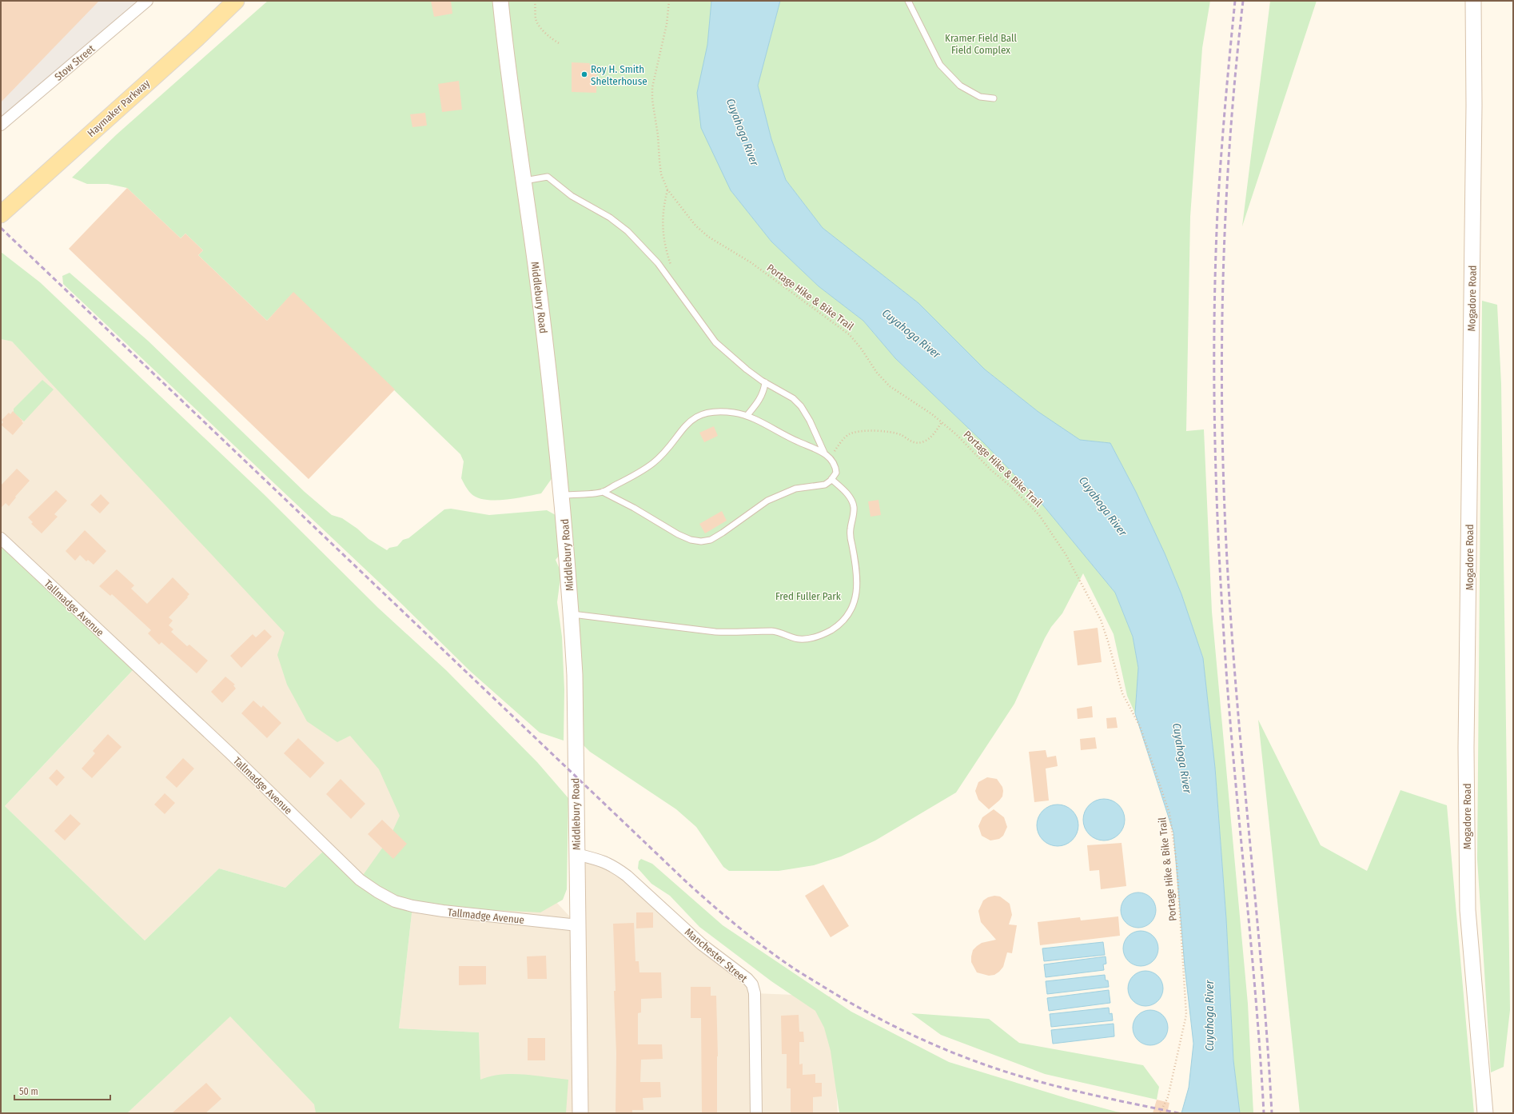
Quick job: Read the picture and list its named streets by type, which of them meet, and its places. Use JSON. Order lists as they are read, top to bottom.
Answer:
{
  "streets": {
    "main road": ["Haymaker Parkway"],
    "street": [
      "Stow Street",
      "Middlebury Road",
      "Mogadore Road",
      "Tallmadge Avenue",
      "Manchester Street"
    ],
    "path": ["Portage Hike & Bike Trail"]
  },
  "crossings": [
    ["Middlebury Road", "Tallmadge Avenue"],
    ["Middlebury Road", "Manchester Street"]
  ],
  "water": ["Cuyahoga River"],
  "parks": ["Kramer Field Ball Field Complex", "Fred Fuller Park"],
  "places": ["Roy H. Smith Shelterhouse"],
  "scale_bar": "50 m"
}
